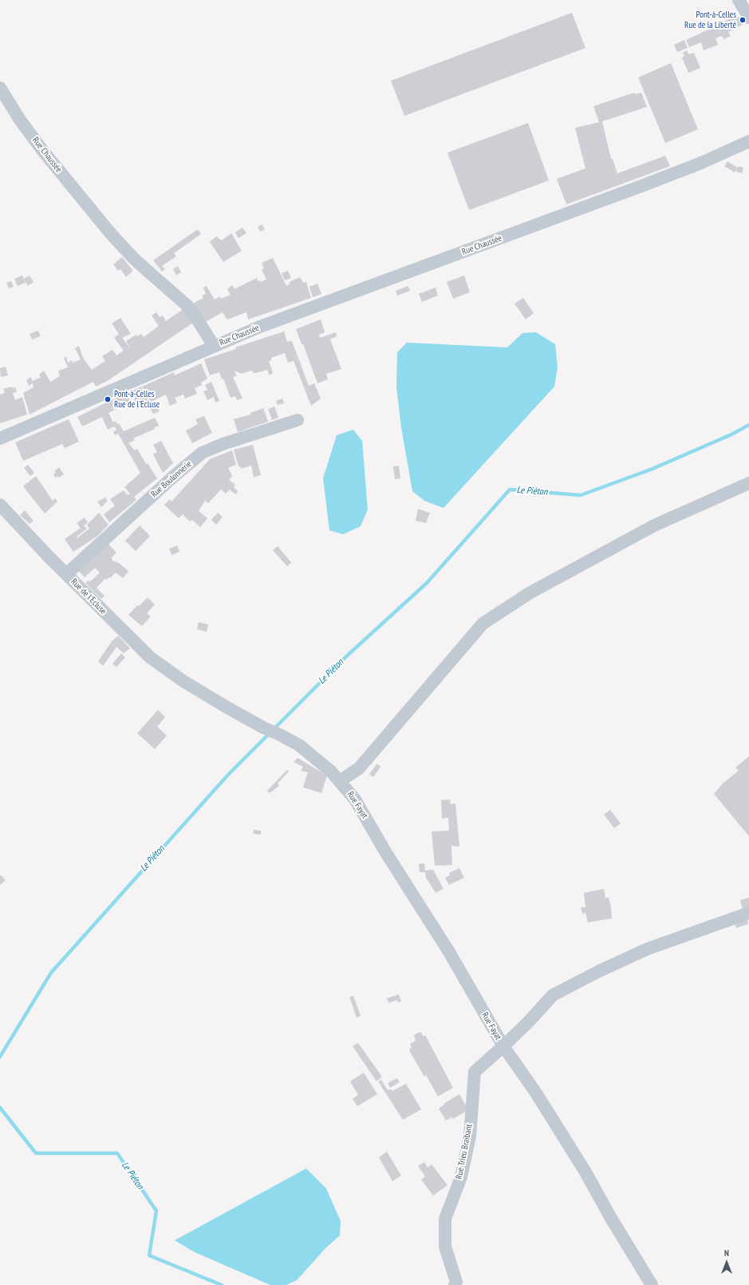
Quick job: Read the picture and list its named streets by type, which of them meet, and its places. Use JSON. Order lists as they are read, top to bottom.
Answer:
{
  "streets": {
    "street": [
      "Rue Chaussée",
      "Rue Boulonnerie",
      "Rue de l'Ecluse",
      "Rue Fayat",
      "Rue Trieu Braibant"
    ]
  },
  "crossings": [
    ["Rue Boulonnerie", "Rue de l'Ecluse"],
    ["Rue de l'Ecluse", "Rue Fayat"],
    ["Rue Fayat", "Rue Trieu Braibant"]
  ],
  "water": ["Le Piéton"],
  "places": ["Pont-à-Celles Rue de la Liberté", "Pont-à-Celles Rue de l'Ecluse"],
  "north": "top"
}
